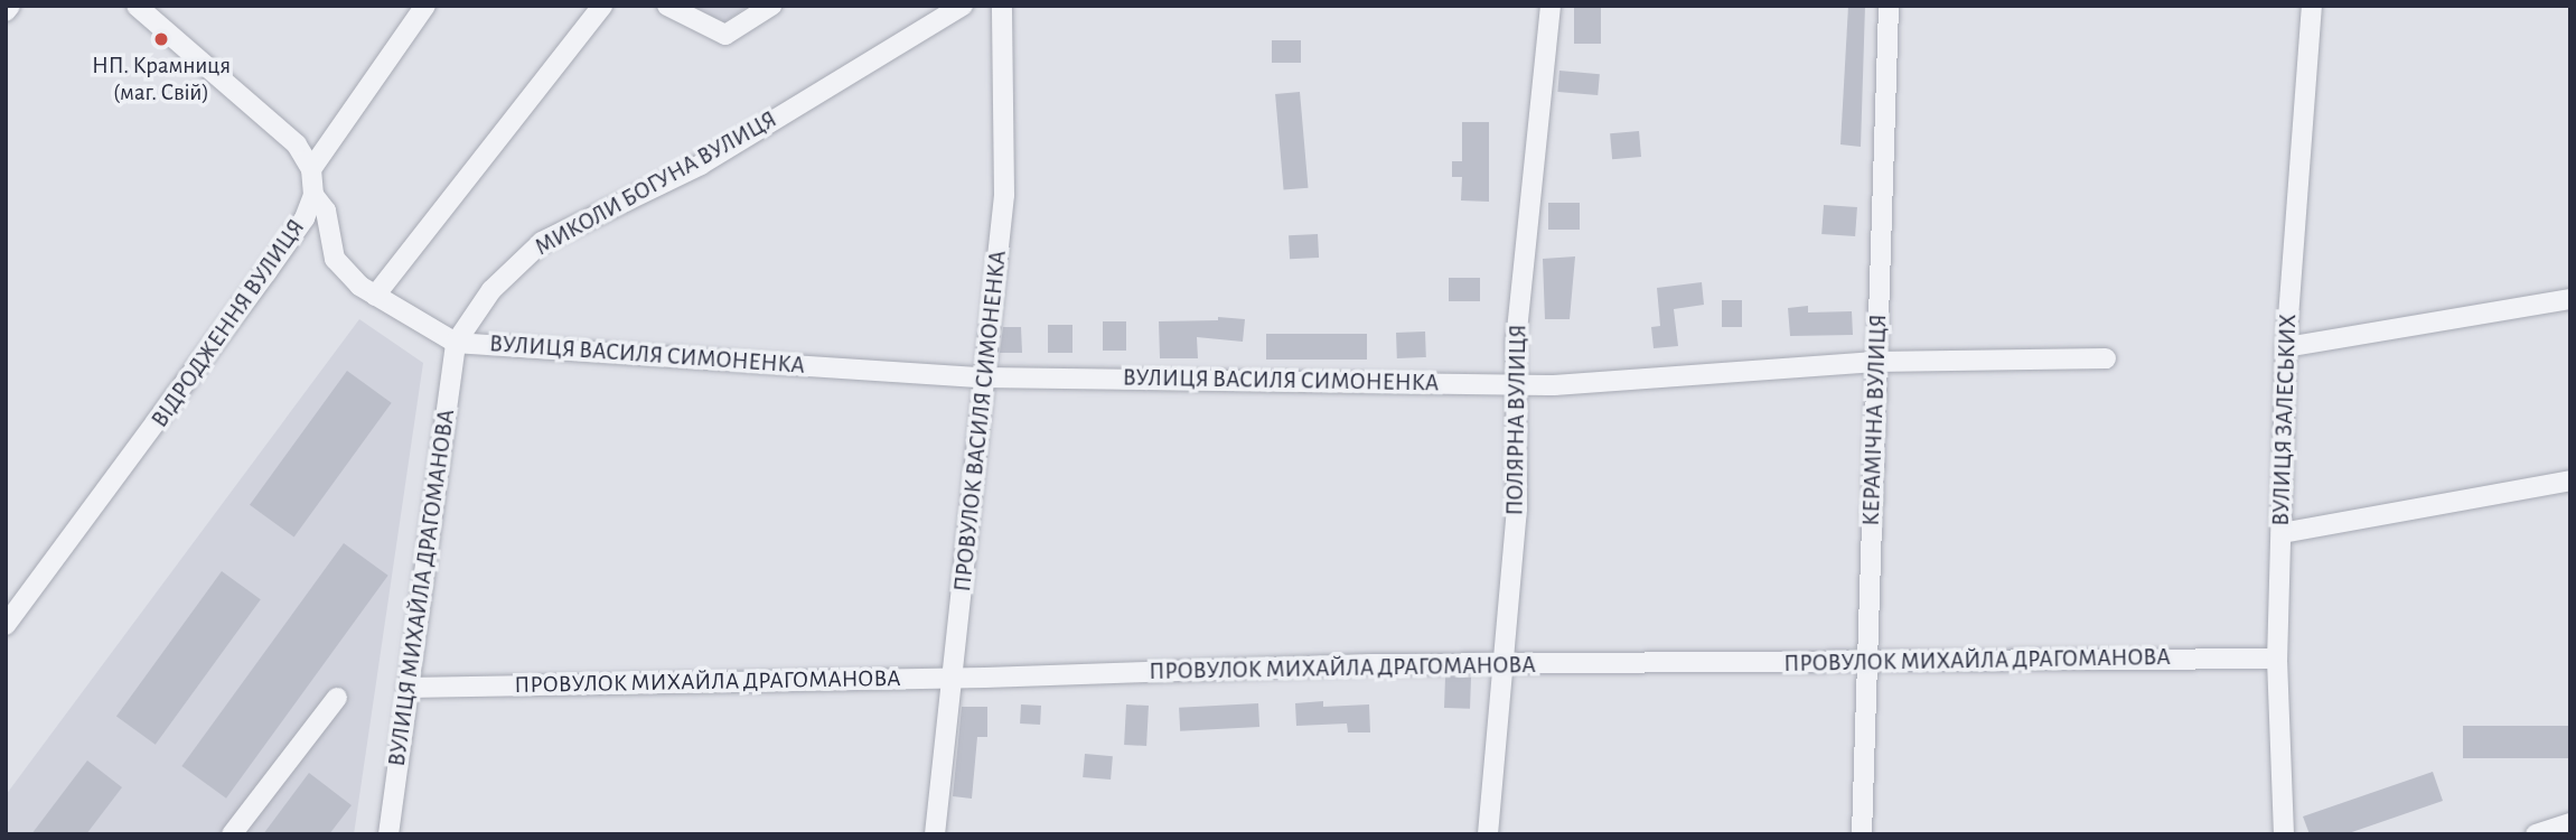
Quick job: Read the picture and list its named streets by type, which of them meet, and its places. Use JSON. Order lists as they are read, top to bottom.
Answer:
{
  "streets": {
    "street": [
      "МИКОЛИ БОГУНА ВУЛИЦЯ",
      "ВІДРОДЖЕННЯ ВУЛИЦЯ",
      "ВУЛИЦЯ ВАСИЛЯ СИМОНЕНКА",
      "ПОЛЯРНА ВУЛИЦЯ",
      "КЕРАМІЧНА ВУЛИЦЯ",
      "ВУЛИЦЯ ЗАЛЕСЬКИХ",
      "ПРОВУЛОК ВАСИЛЯ СИМОНЕНКА",
      "ВУЛИЦЯ МИХАЙЛА ДРАГОМАНОВА",
      "ПРОВУЛОК МИХАЙЛА ДРАГОМАНОВА"
    ]
  },
  "crossings": [
    ["МИКОЛИ БОГУНА ВУЛИЦЯ", "ВУЛИЦЯ ВАСИЛЯ СИМОНЕНКА"],
    ["МИКОЛИ БОГУНА ВУЛИЦЯ", "ВУЛИЦЯ МИХАЙЛА ДРАГОМАНОВА"],
    ["ВУЛИЦЯ ВАСИЛЯ СИМОНЕНКА", "ПОЛЯРНА ВУЛИЦЯ"],
    ["ВУЛИЦЯ ВАСИЛЯ СИМОНЕНКА", "КЕРАМІЧНА ВУЛИЦЯ"],
    ["ВУЛИЦЯ ВАСИЛЯ СИМОНЕНКА", "ПРОВУЛОК ВАСИЛЯ СИМОНЕНКА"],
    ["ВУЛИЦЯ ВАСИЛЯ СИМОНЕНКА", "ВУЛИЦЯ МИХАЙЛА ДРАГОМАНОВА"],
    ["ПОЛЯРНА ВУЛИЦЯ", "ПРОВУЛОК МИХАЙЛА ДРАГОМАНОВА"],
    ["КЕРАМІЧНА ВУЛИЦЯ", "ПРОВУЛОК МИХАЙЛА ДРАГОМАНОВА"],
    ["ВУЛИЦЯ ЗАЛЕСЬКИХ", "ПРОВУЛОК МИХАЙЛА ДРАГОМАНОВА"],
    ["ПРОВУЛОК ВАСИЛЯ СИМОНЕНКА", "ПРОВУЛОК МИХАЙЛА ДРАГОМАНОВА"],
    ["ВУЛИЦЯ МИХАЙЛА ДРАГОМАНОВА", "ПРОВУЛОК МИХАЙЛА ДРАГОМАНОВА"]
  ],
  "places": ["НП. Крамниця (маг. Свій)"]
}
